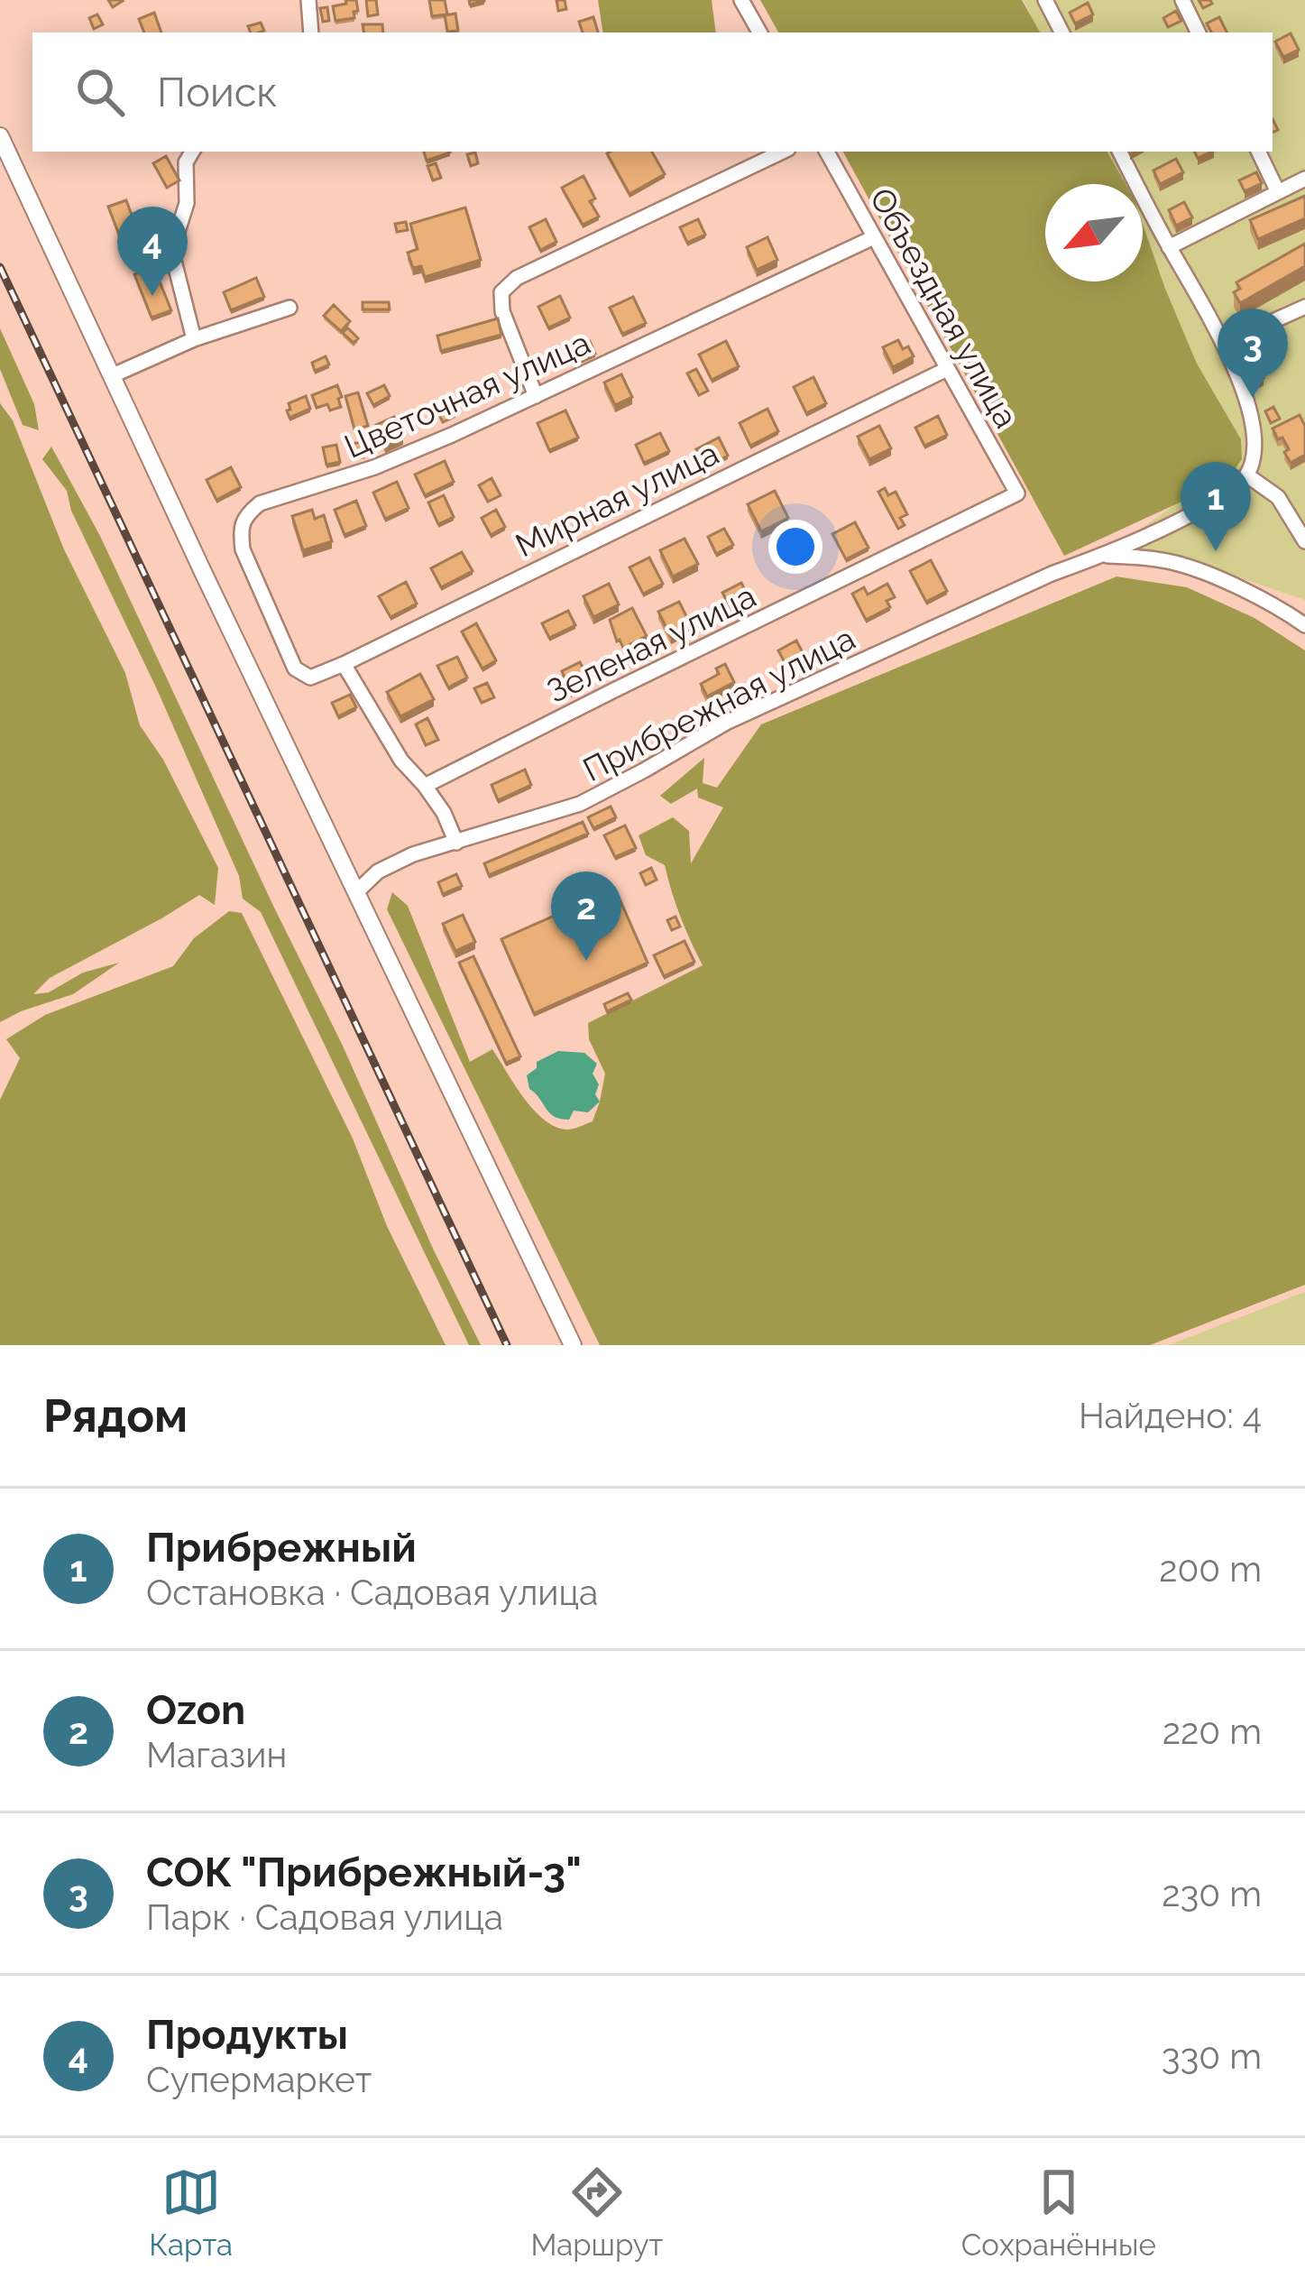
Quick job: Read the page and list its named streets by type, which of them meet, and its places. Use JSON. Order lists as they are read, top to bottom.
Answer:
{
  "streets": {
    "street": [
      "Объездная улица",
      "Цветочная улица",
      "Мирная улица",
      "Зеленая улица",
      "Прибрежная улица"
    ]
  },
  "crossings": [
    ["Объездная улица", "Цветочная улица"],
    ["Объездная улица", "Мирная улица"],
    ["Объездная улица", "Зеленая улица"],
    ["Цветочная улица", "Мирная улица"]
  ],
  "north": "bottom left",
  "page": {
    "search": "Поиск",
    "pins": [
      "4",
      "3",
      "1",
      "2"
    ],
    "heading": ["Рядом", "Найдено: 4"],
    "list": [
      {
        "mark": "1",
        "name": "Прибрежный",
        "note": "Остановка · Садовая улица",
        "value": "200 m"
      },
      {
        "mark": "2",
        "name": "Ozon",
        "note": "Магазин",
        "value": "220 m"
      },
      {
        "mark": "3",
        "name": "СОК \"Прибрежный-3\"",
        "note": "Парк · Садовая улица",
        "value": "230 m"
      },
      {
        "mark": "4",
        "name": "Продукты",
        "note": "Супермаркет",
        "value": "330 m"
      }
    ],
    "nav": ["Карта", "Маршрут", "Сохранённые"]
  }
}
